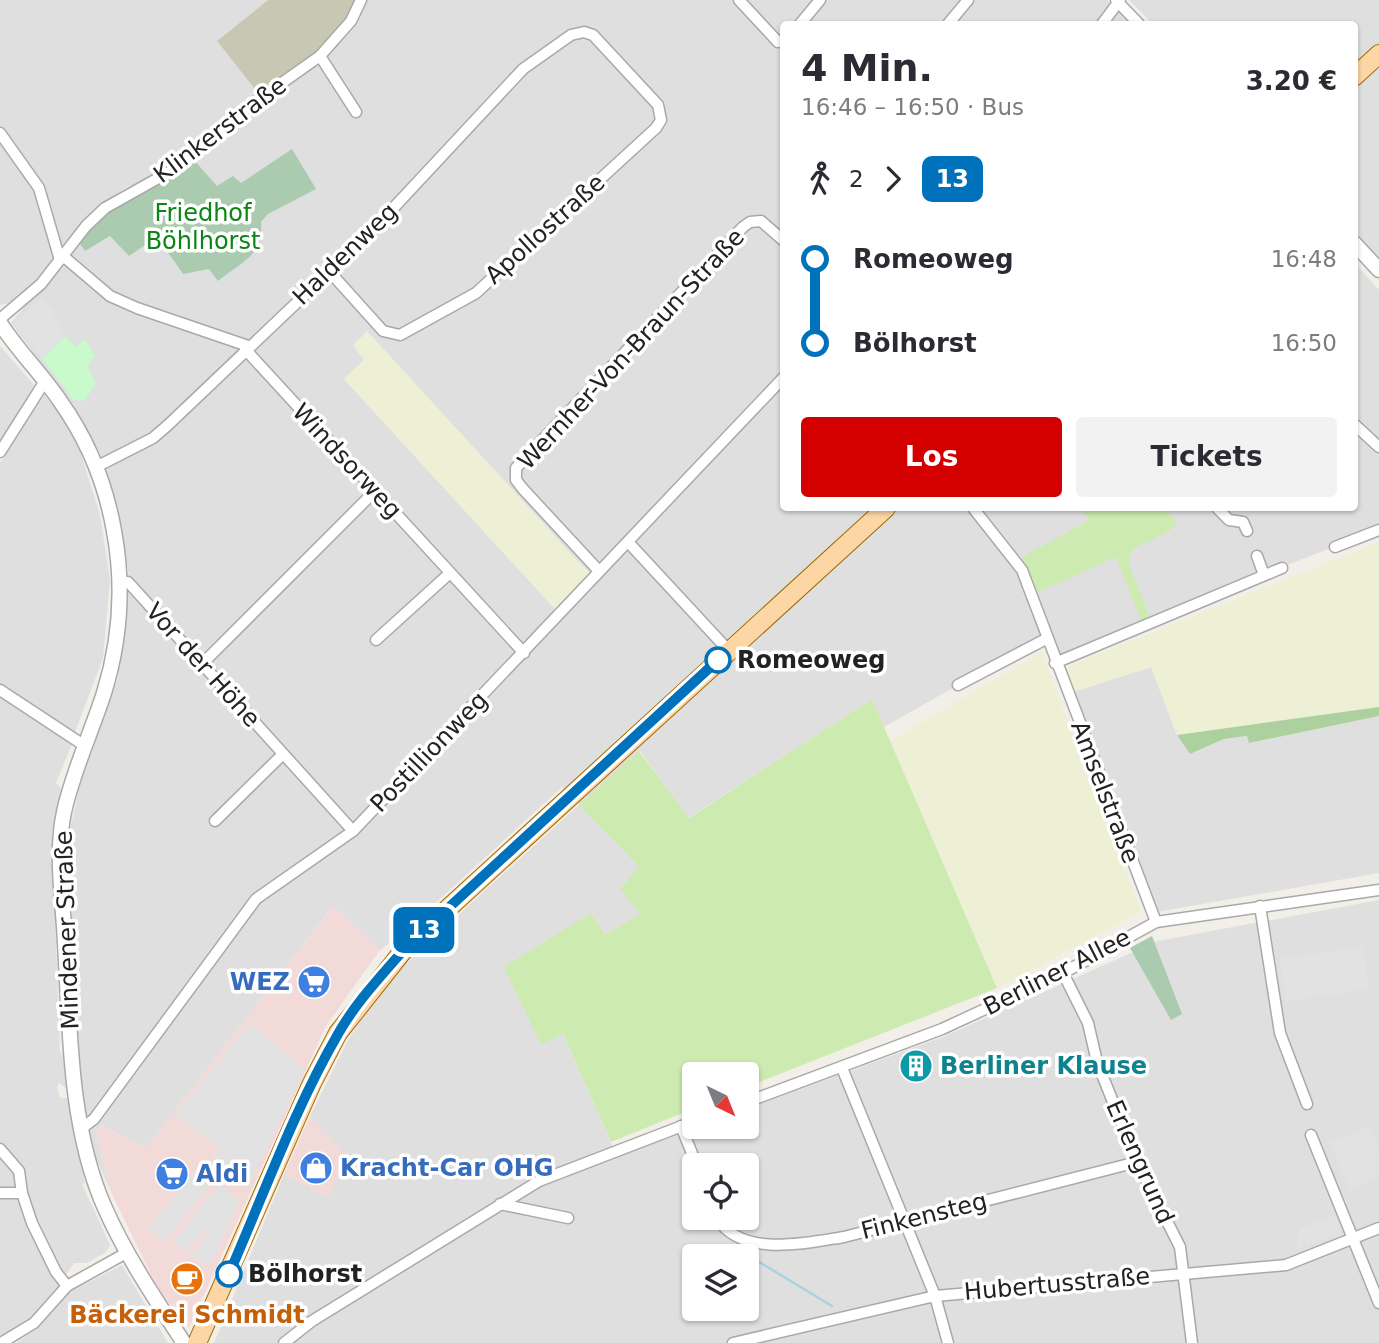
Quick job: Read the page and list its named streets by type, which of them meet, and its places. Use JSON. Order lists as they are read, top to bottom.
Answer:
{
  "streets": {
    "street": [
      "Klinkerstraße",
      "Apollostraße",
      "Haldenweg",
      "Wernher-Von-Braun-Straße",
      "Windsorweg",
      "Vor der Höhe",
      "Postillionweg",
      "Amselstraße",
      "Mindener Straße",
      "Berliner Allee",
      "Erlengrund",
      "Finkensteg",
      "Hubertusstraße"
    ]
  },
  "crossings": [
    ["Klinkerstraße", "Windsorweg"],
    ["Klinkerstraße", "Mindener Straße"],
    ["Apollostraße", "Haldenweg"],
    ["Haldenweg", "Windsorweg"],
    ["Haldenweg", "Mindener Straße"],
    ["Wernher-Von-Braun-Straße", "Postillionweg"],
    ["Windsorweg", "Postillionweg"],
    ["Vor der Höhe", "Postillionweg"],
    ["Vor der Höhe", "Mindener Straße"],
    ["Postillionweg", "Mindener Straße"],
    ["Amselstraße", "Berliner Allee"],
    ["Berliner Allee", "Erlengrund"],
    ["Erlengrund", "Finkensteg"],
    ["Erlengrund", "Hubertusstraße"]
  ],
  "parks": ["Friedhof Böhlhorst"],
  "places": {
    "other": ["Romeoweg", "Bölhorst"],
    "supermarket": ["WEZ", "Aldi"],
    "building": ["Berliner Klause"],
    "shop": ["Kracht-Car OHG"],
    "cafe": ["Bäckerei Schmidt"]
  },
  "lines": ["bus line 13"],
  "north": "bottom right",
  "page": {
    "on_map": "13",
    "heading": ["4 Min.", "16:46 – 16:50 · Bus", "3.20 €"],
    "legs": ["2", "13"],
    "list": [
      {
        "name": "Romeoweg",
        "value": "16:48"
      },
      {
        "name": "Bölhorst",
        "value": "16:50"
      }
    ],
    "buttons": ["Los", "Tickets"]
  }
}
